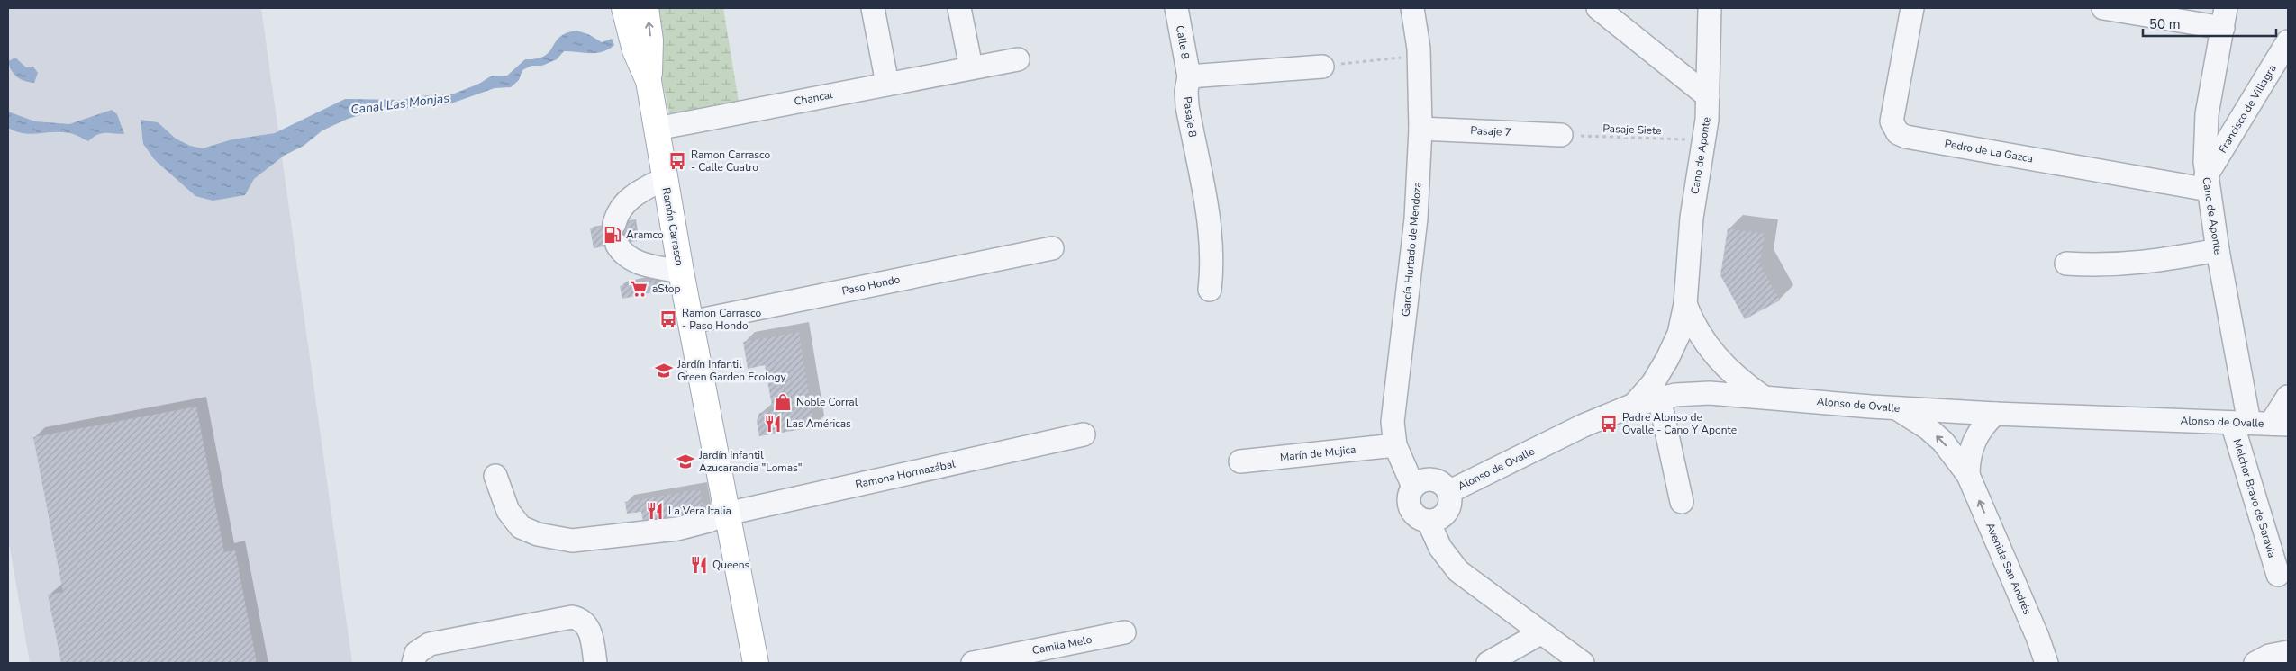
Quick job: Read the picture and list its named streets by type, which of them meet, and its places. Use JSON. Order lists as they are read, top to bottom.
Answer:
{
  "streets": {
    "main road": ["Ramón Carrasco"],
    "street": [
      "Calle 8",
      "Chancal",
      "Francisco de Villagra",
      "Pasaje 8",
      "Pasaje 7",
      "Pedro de La Gazca",
      "Cano de Aponte",
      "García Hurtado de Mendoza",
      "Paso Hondo",
      "Alonso de Ovalle",
      "Marín de Mujica",
      "Ramona Hormazábal",
      "Melchor Bravo de Saravia",
      "Avenida San Andrés",
      "Camila Melo"
    ],
    "path": ["Pasaje Siete"]
  },
  "crossings": [
    ["Calle 8", "Pasaje 8"],
    ["Chancal", "Ramón Carrasco"],
    ["Francisco de Villagra", "Pedro de La Gazca"],
    ["Francisco de Villagra", "Cano de Aponte"],
    ["Pasaje Siete", "Pasaje 7"],
    ["Pasaje Siete", "Cano de Aponte"],
    ["Pasaje 7", "García Hurtado de Mendoza"],
    ["Pedro de La Gazca", "Cano de Aponte"],
    ["Cano de Aponte", "Alonso de Ovalle"],
    ["Cano de Aponte", "Melchor Bravo de Saravia"],
    ["Ramón Carrasco", "Paso Hondo"],
    ["Ramón Carrasco", "Ramona Hormazábal"],
    ["García Hurtado de Mendoza", "Alonso de Ovalle"],
    ["García Hurtado de Mendoza", "Marín de Mujica"],
    ["Alonso de Ovalle", "Melchor Bravo de Saravia"],
    ["Alonso de Ovalle", "Avenida San Andrés"]
  ],
  "one_way": ["Avenida San Andrés"],
  "water": ["Canal Las Monjas"],
  "places": {
    "bus stop": ["Ramon Carrasco - Calle Cuatro", "Ramon Carrasco - Paso Hondo", "Padre Alonso de Ovalle - Cano Y Aponte"],
    "fuel station": ["Aramco"],
    "supermarket": ["aStop"],
    "school or university": ["Jardín Infantil Green Garden Ecology", "Jardín Infantil Azucarandia \"Lomas\""],
    "shop": ["Noble Corral"],
    "restaurant": ["Las Américas", "La Vera Italia", "Queens"]
  },
  "scale_bar": "50 m"
}
